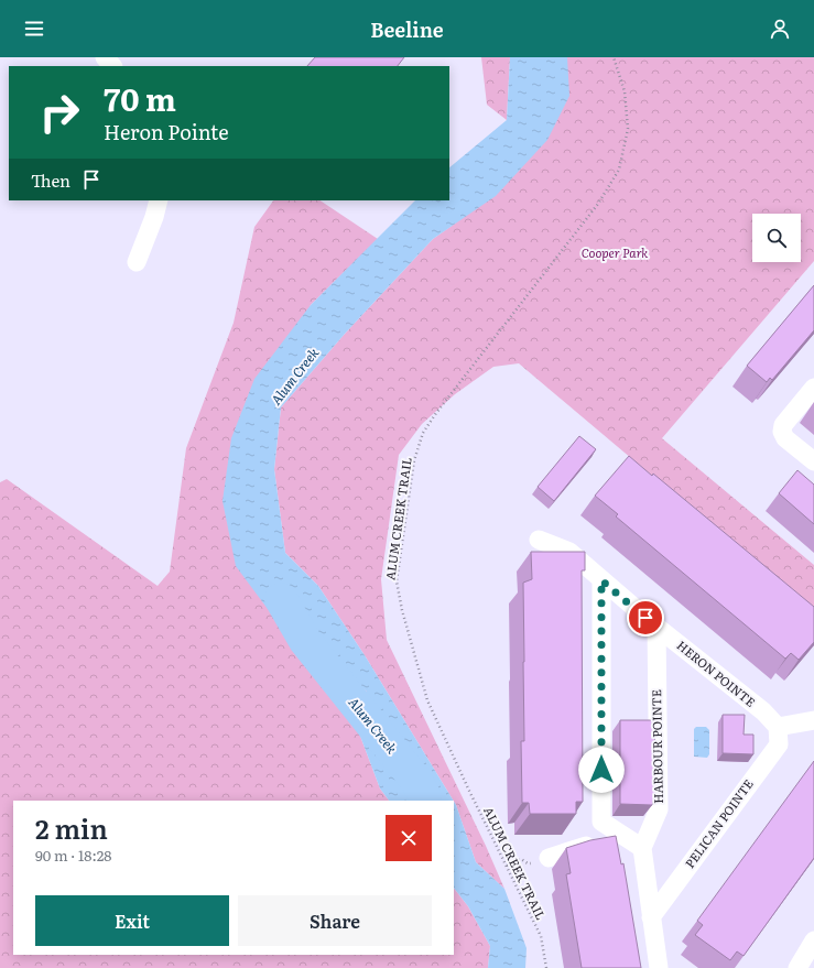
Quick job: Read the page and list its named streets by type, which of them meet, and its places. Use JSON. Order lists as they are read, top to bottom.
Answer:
{
  "streets": {
    "street": ["HERON POINTE", "HARBOUR POINTE", "PELICAN POINTE"],
    "path": ["ALUM CREEK TRAIL"]
  },
  "crossings": [
    ["HERON POINTE", "HARBOUR POINTE"],
    ["HERON POINTE", "PELICAN POINTE"]
  ],
  "water": ["Alum Creek"],
  "parks": ["Cooper Park"],
  "page": {
    "header": "Beeline",
    "turn": ["70 m", "Heron Pointe"],
    "then": "Then",
    "heading": ["2 min", "90 m · 18:28"],
    "buttons": ["Exit", "Share"]
  }
}
